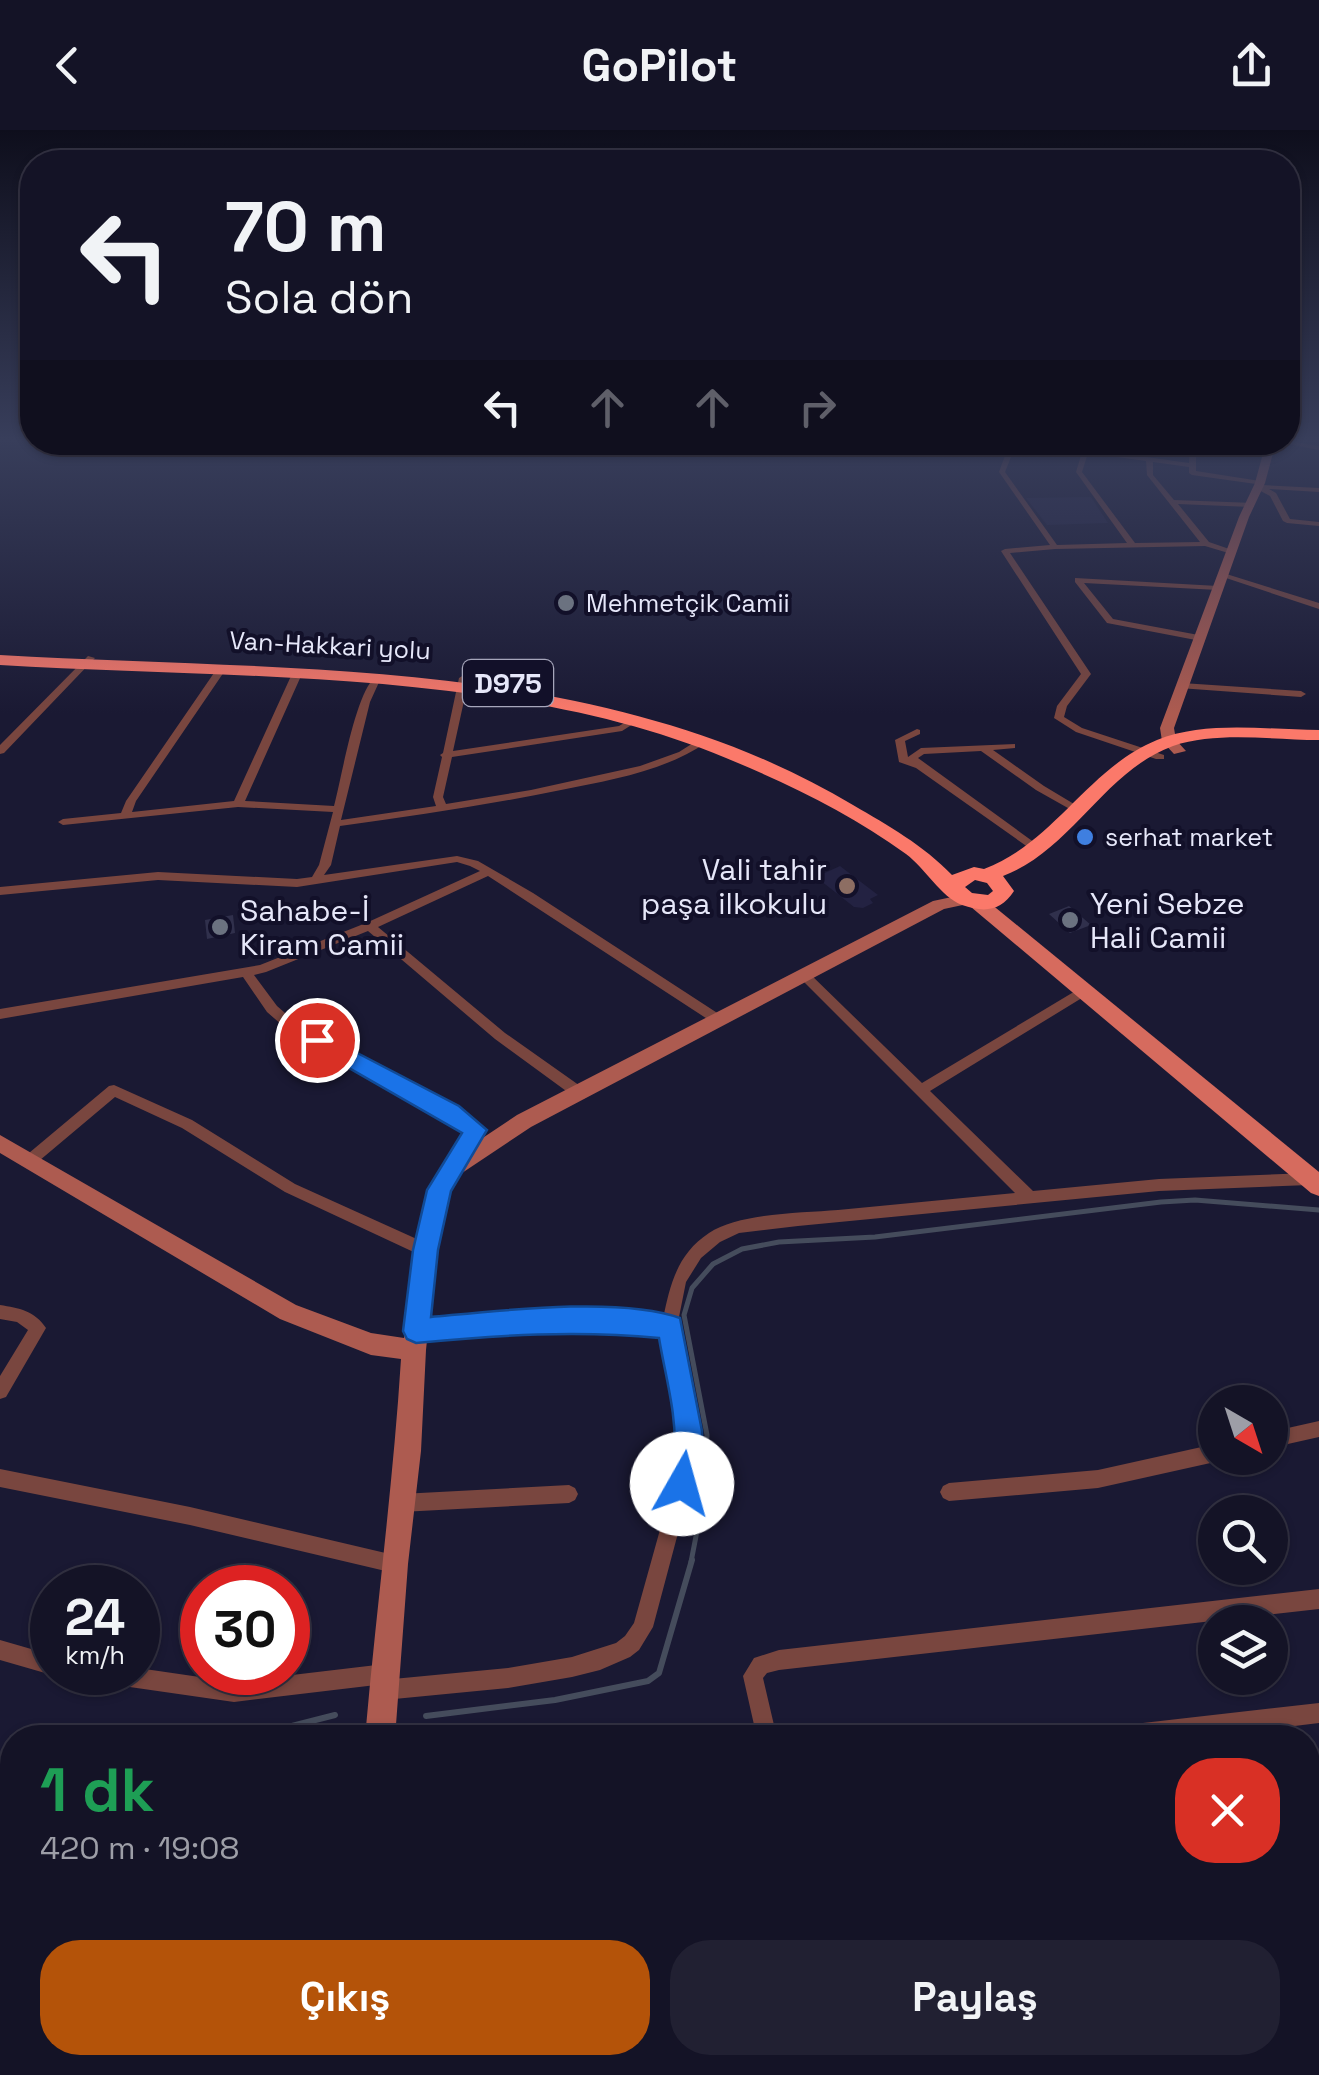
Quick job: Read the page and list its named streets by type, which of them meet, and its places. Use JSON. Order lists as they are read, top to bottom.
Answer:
{
  "streets": {
    "highway": ["Van-Hakkari yolu", "D975"]
  },
  "crossings": [
    ["Van-Hakkari yolu", "D975"]
  ],
  "places": [
    "Mehmetçik Camii",
    "serhat market",
    "Vali tahir paşa ilkokulu",
    "Yeni Sebze Hali Camii",
    "Sahabe-İ Kiram Camii"
  ],
  "north": "bottom right",
  "page": {
    "header": "GoPilot",
    "turn": ["70 m", "Sola dön"],
    "speed": "24 km/h",
    "limit": "30",
    "heading": ["1 dk", "420 m · 19:08"],
    "buttons": ["Çıkış", "Paylaş"]
  }
}
